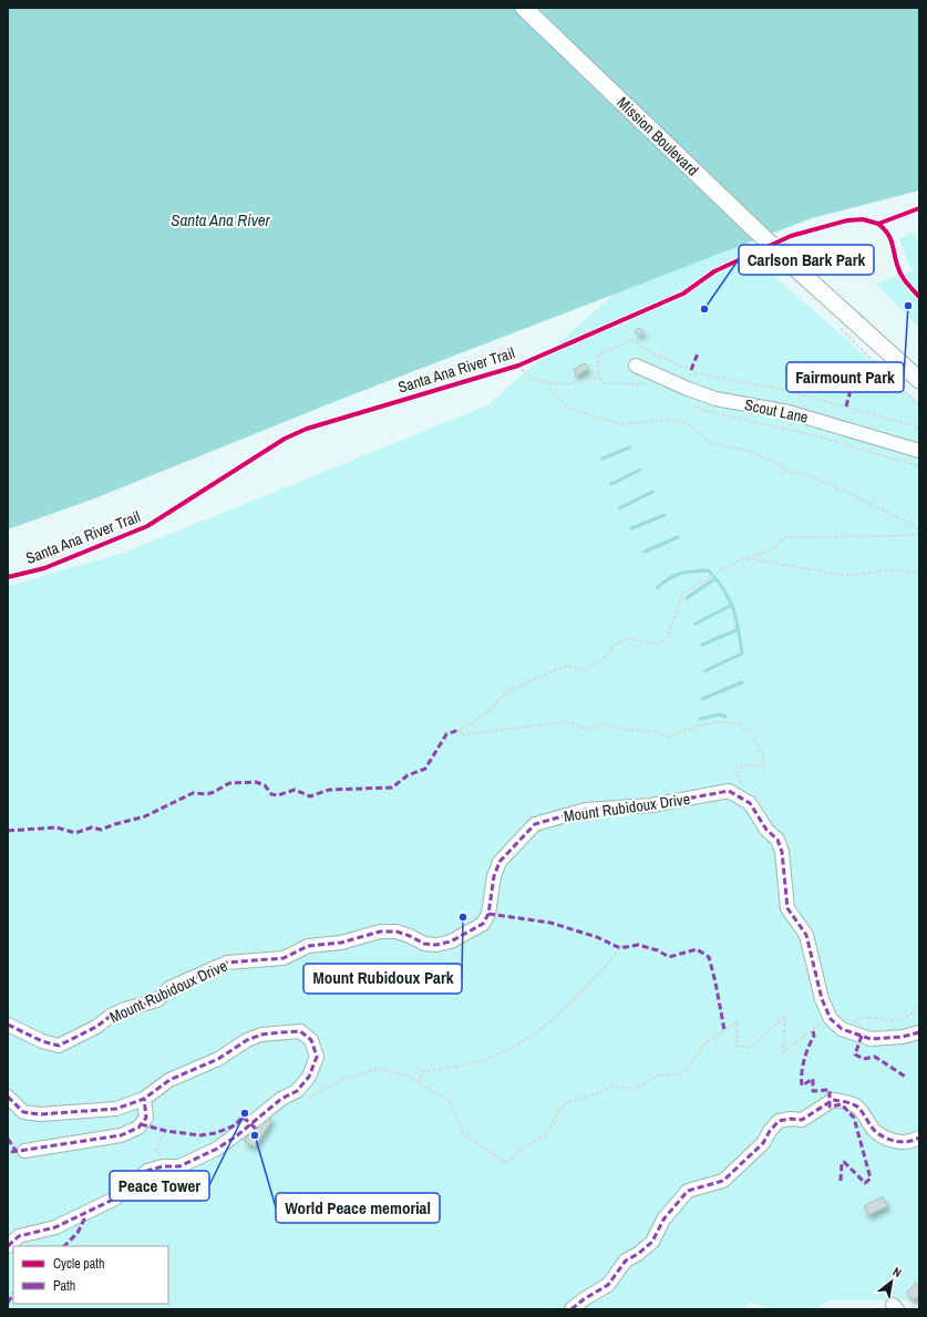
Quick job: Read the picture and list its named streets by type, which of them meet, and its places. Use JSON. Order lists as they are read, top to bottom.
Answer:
{
  "streets": {
    "main road": ["Mission Boulevard"],
    "street": ["Scout Lane", "Mount Rubidoux Drive"],
    "cycle path": ["Santa Ana River Trail"]
  },
  "water": ["Santa Ana River"],
  "places": [
    "Fairmount Park",
    "Carlson Bark Park",
    "Mount Rubidoux Park",
    "Peace Tower",
    "World Peace memorial"
  ],
  "legend": ["Cycle path", "Path"],
  "north": "top right"
}
